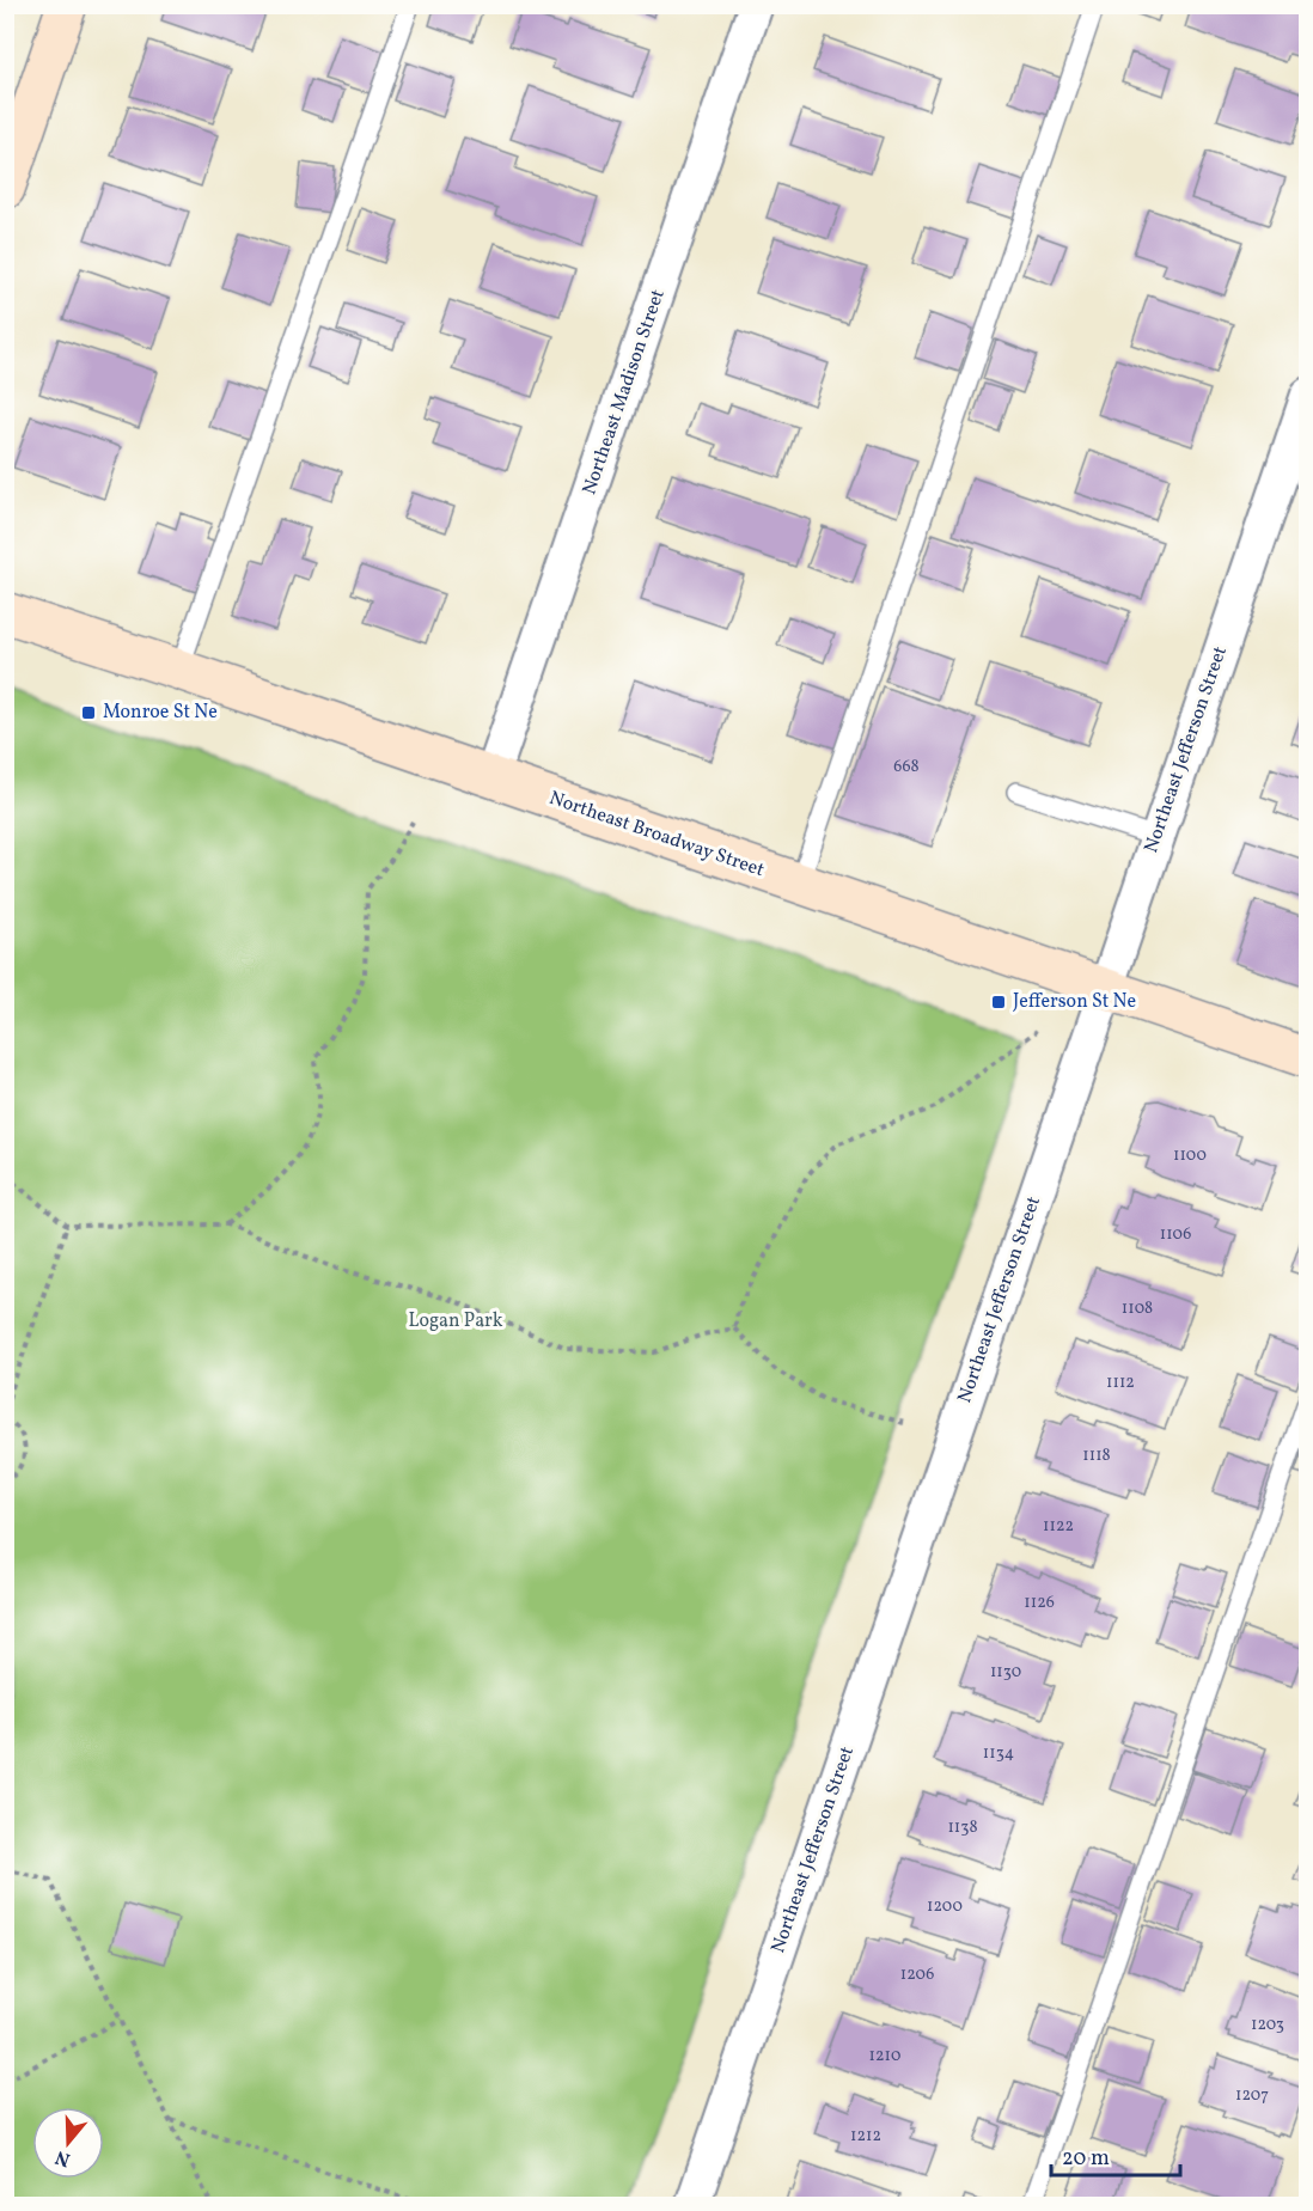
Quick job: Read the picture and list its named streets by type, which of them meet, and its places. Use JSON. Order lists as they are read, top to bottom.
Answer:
{
  "streets": {
    "main road": ["Northeast Broadway Street"],
    "street": ["Northeast Madison Street", "Northeast Jefferson Street"]
  },
  "crossings": [
    ["Northeast Madison Street", "Northeast Broadway Street"],
    ["Northeast Jefferson Street", "Northeast Broadway Street"]
  ],
  "parks": ["Logan Park"],
  "places": {
    "transit": ["Monroe St Ne", "Jefferson St Ne"]
  },
  "house_numbers": [
    "668",
    "1100",
    "1106",
    "1108",
    "1112",
    "1118",
    "1122",
    "1126",
    "1130",
    "1134",
    "1138",
    "1200",
    "1206",
    "1203",
    "1210",
    "1207",
    "1212"
  ],
  "scale_bar": "20 m",
  "north": "bottom"
}
